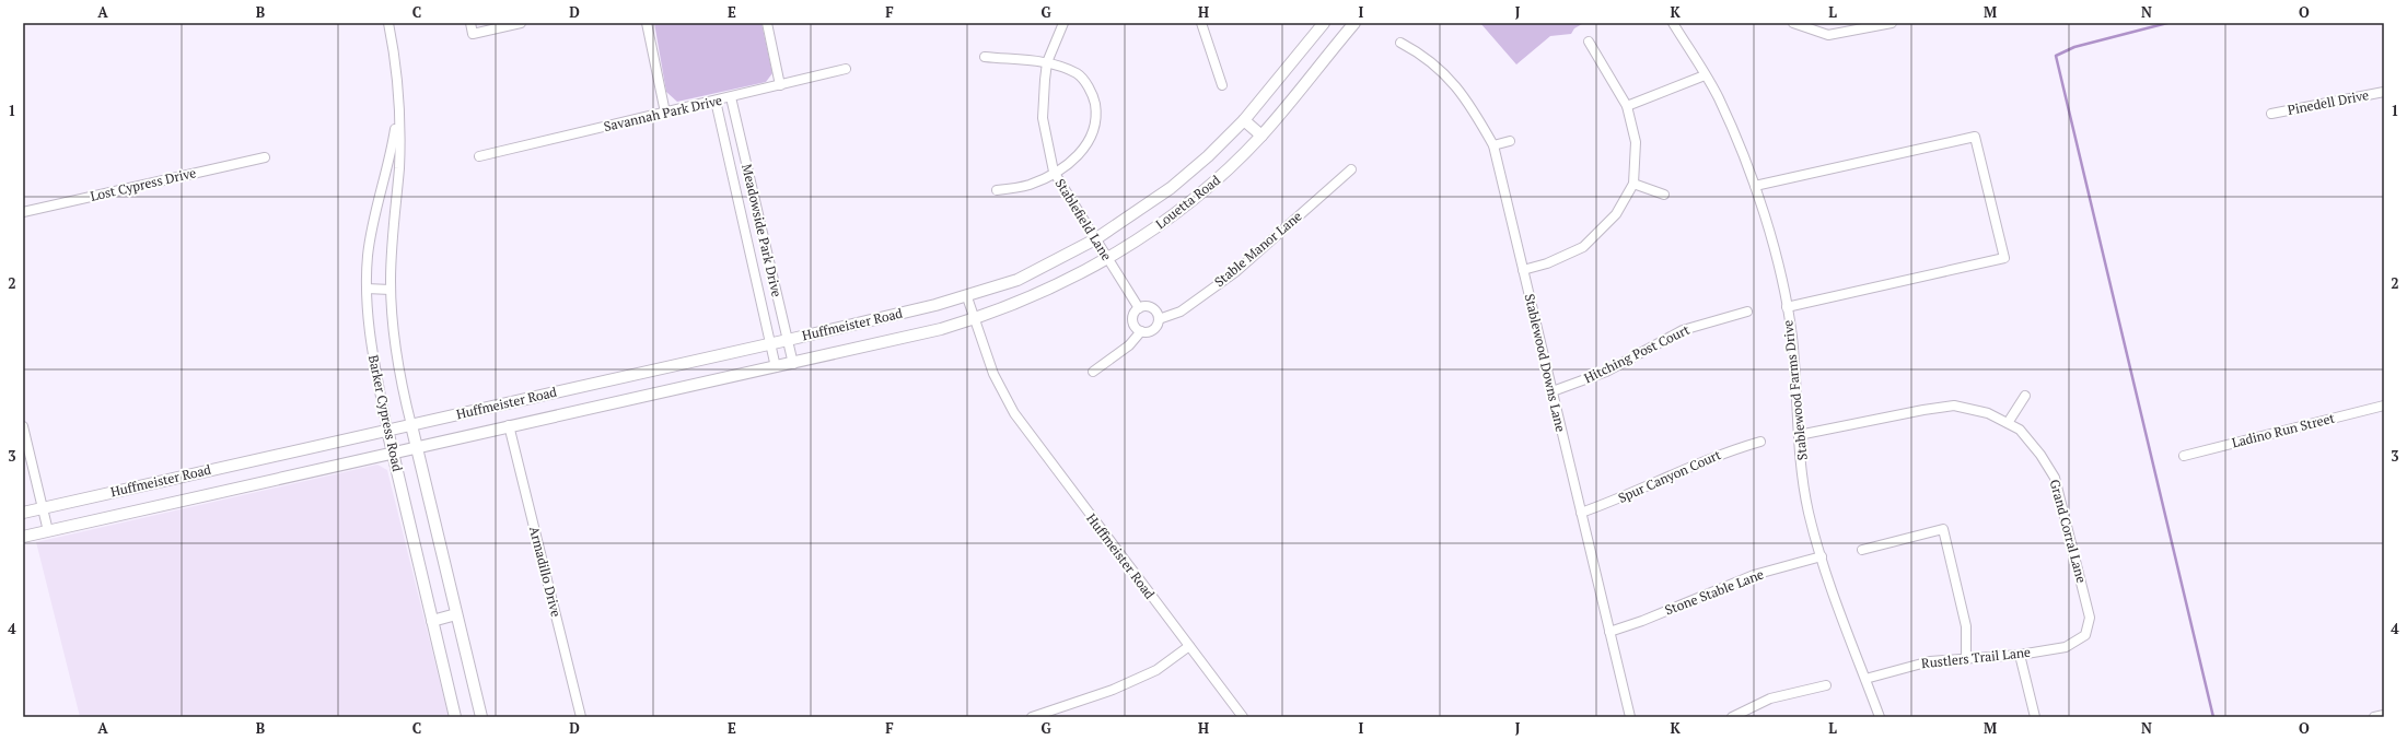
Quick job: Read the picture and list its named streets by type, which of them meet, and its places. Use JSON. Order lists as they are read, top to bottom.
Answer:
{
  "streets": {
    "main road": ["Louetta Road", "Huffmeister Road", "Barker Cypress Road"],
    "street": [
      "Pinedell Drive",
      "Savannah Park Drive",
      "Lost Cypress Drive",
      "Stablefield Lane",
      "Meadowside Park Drive",
      "Stable Manor Lane",
      "Hitching Post Court",
      "Stablewood Downs Lane",
      "Stablewood Farms Drive",
      "Ladino Run Street",
      "Spur Canyon Court",
      "Grand Corral Lane",
      "Armadillo Drive",
      "Stone Stable Lane",
      "Rustlers Trail Lane"
    ]
  },
  "crossings": [
    ["Savannah Park Drive", "Meadowside Park Drive"],
    ["Louetta Road", "Stablefield Lane"],
    ["Louetta Road", "Huffmeister Road"],
    ["Stablefield Lane", "Stable Manor Lane"],
    ["Meadowside Park Drive", "Huffmeister Road"],
    ["Huffmeister Road", "Barker Cypress Road"],
    ["Huffmeister Road", "Armadillo Drive"],
    ["Hitching Post Court", "Stablewood Downs Lane"],
    ["Stablewood Downs Lane", "Spur Canyon Court"],
    ["Stablewood Downs Lane", "Stone Stable Lane"],
    ["Stablewood Farms Drive", "Grand Corral Lane"],
    ["Stablewood Farms Drive", "Stone Stable Lane"],
    ["Stablewood Farms Drive", "Rustlers Trail Lane"],
    ["Grand Corral Lane", "Rustlers Trail Lane"]
  ],
  "grid": {
    "columns": [
      "A",
      "B",
      "C",
      "D",
      "E",
      "F",
      "G",
      "H",
      "I",
      "J",
      "K",
      "L",
      "M",
      "N",
      "O"
    ],
    "rows": [
      "1",
      "2",
      "3",
      "4"
    ]
  }
}
